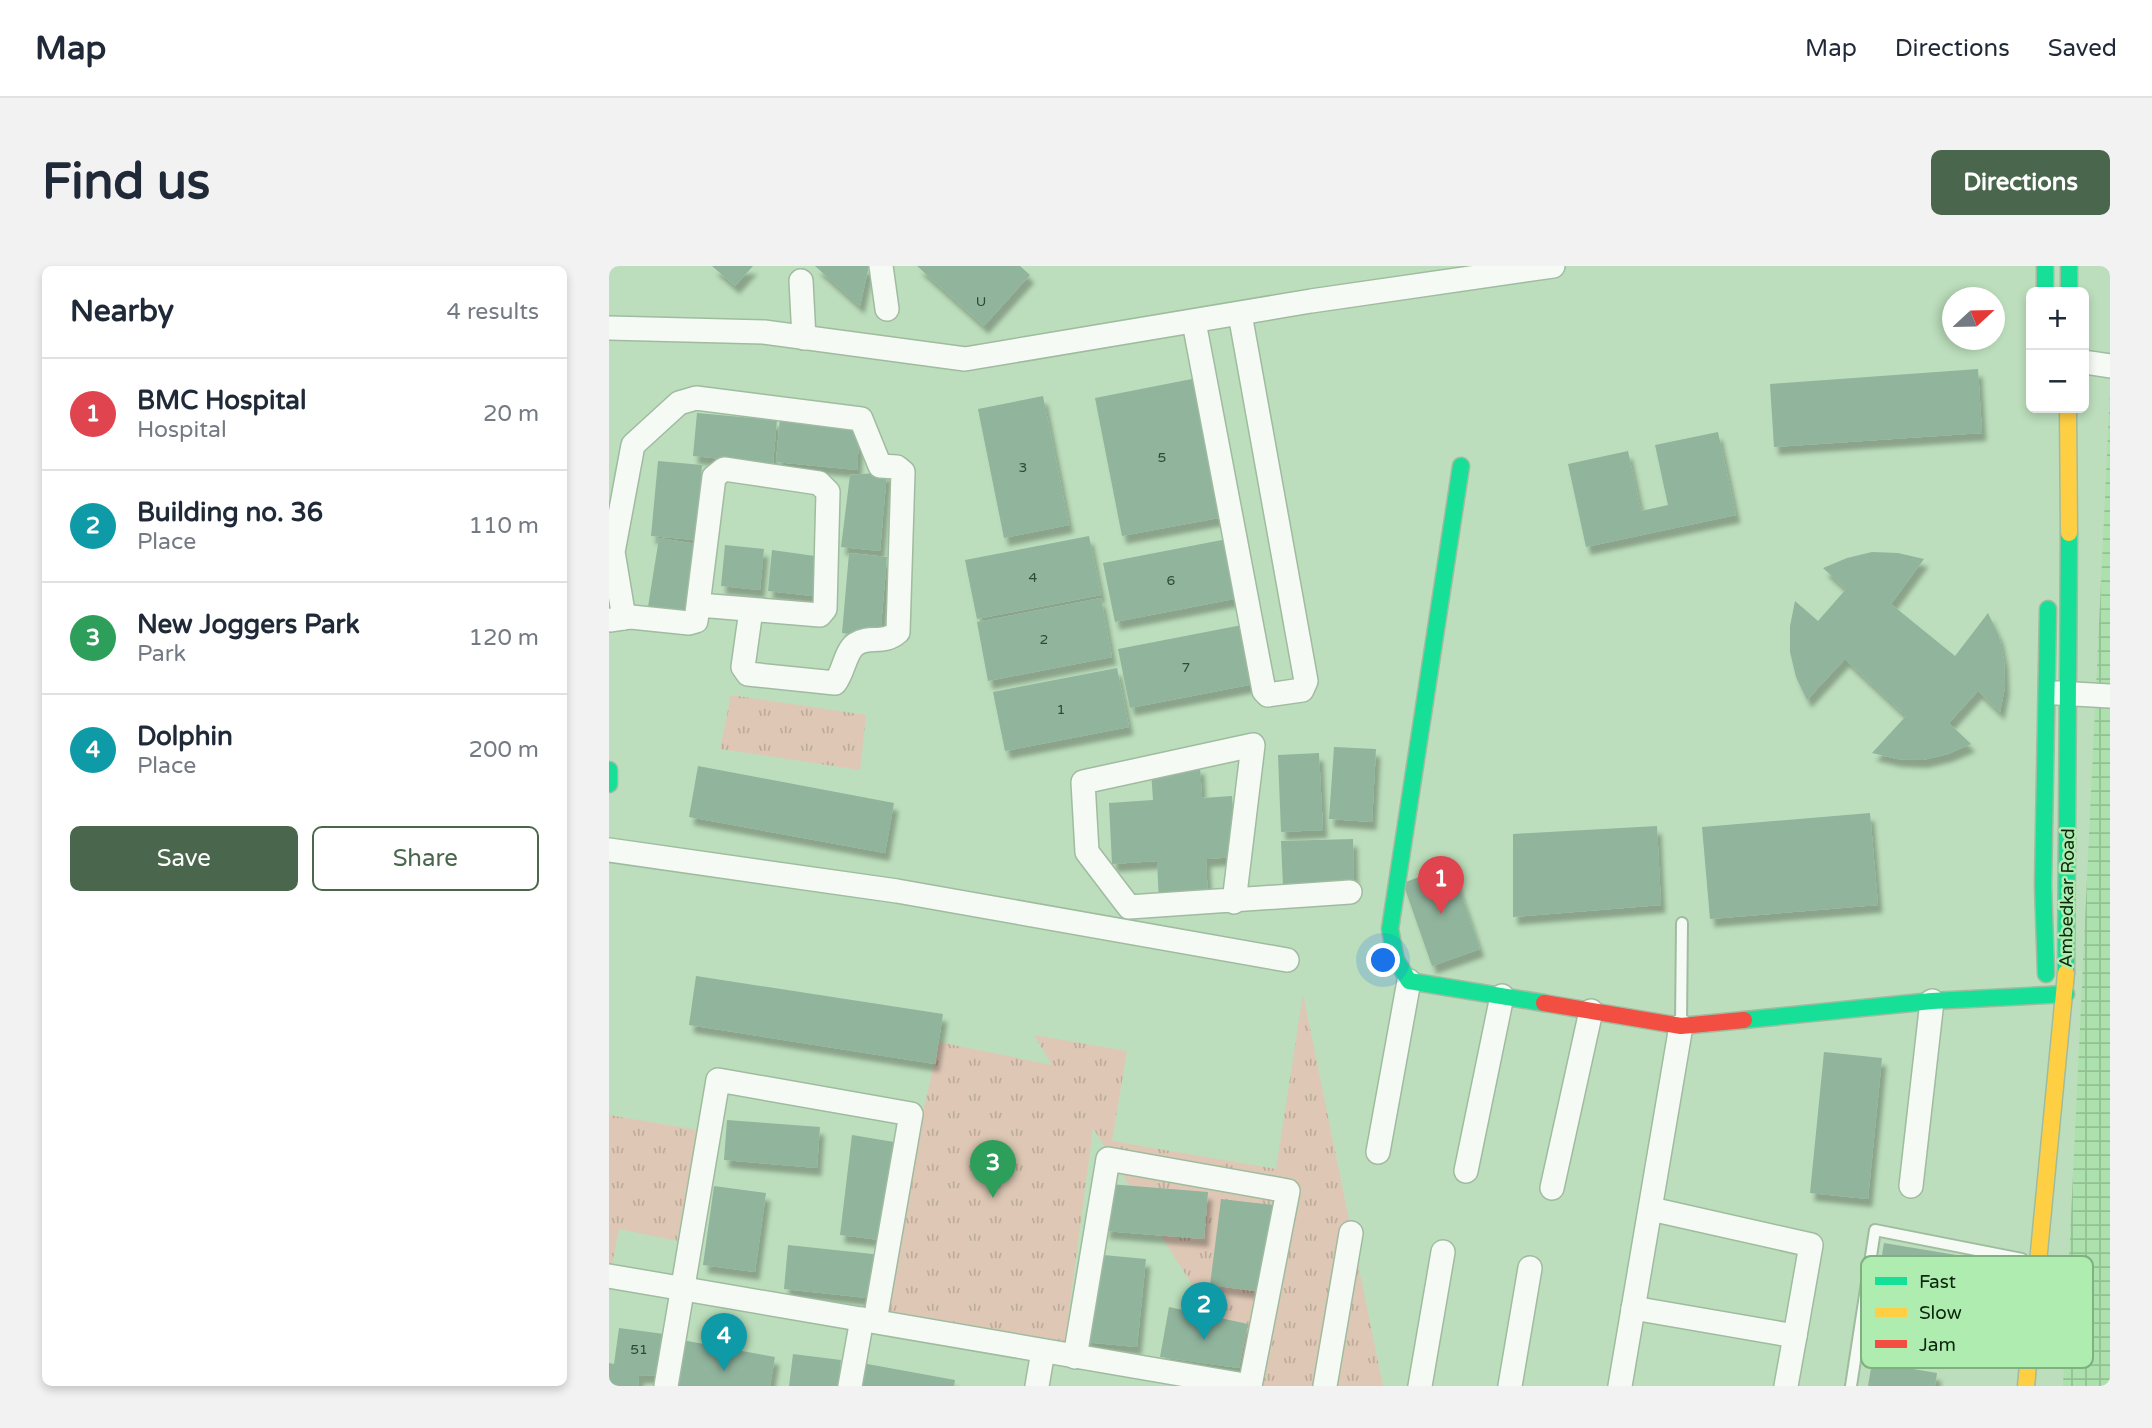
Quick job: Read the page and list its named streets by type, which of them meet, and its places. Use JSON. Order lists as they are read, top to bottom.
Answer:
{
  "streets": {
    "street": ["Ambedkar Road"]
  },
  "house_numbers": [
    "U",
    "5",
    "3",
    "4",
    "6",
    "2",
    "7",
    "1",
    "51"
  ],
  "legend": ["Fast", "Slow", "Jam"],
  "north": "right",
  "page": {
    "header": "Map",
    "nav": ["Map", "Directions", "Saved"],
    "buttons": [
      "Directions",
      ["Save", "Share"]
    ],
    "title": "Find us",
    "heading": ["Nearby", "4 results"],
    "map_buttons": ["+", "−"],
    "list": [
      {
        "mark": "1",
        "name": "BMC Hospital",
        "note": "Hospital",
        "value": "20 m"
      },
      {
        "mark": "2",
        "name": "Building no. 36",
        "note": "Place",
        "value": "110 m"
      },
      {
        "mark": "3",
        "name": "New Joggers Park",
        "note": "Park",
        "value": "120 m"
      },
      {
        "mark": "4",
        "name": "Dolphin",
        "note": "Place",
        "value": "200 m"
      }
    ],
    "pins": [
      "1",
      "3",
      "2",
      "4"
    ]
  }
}
